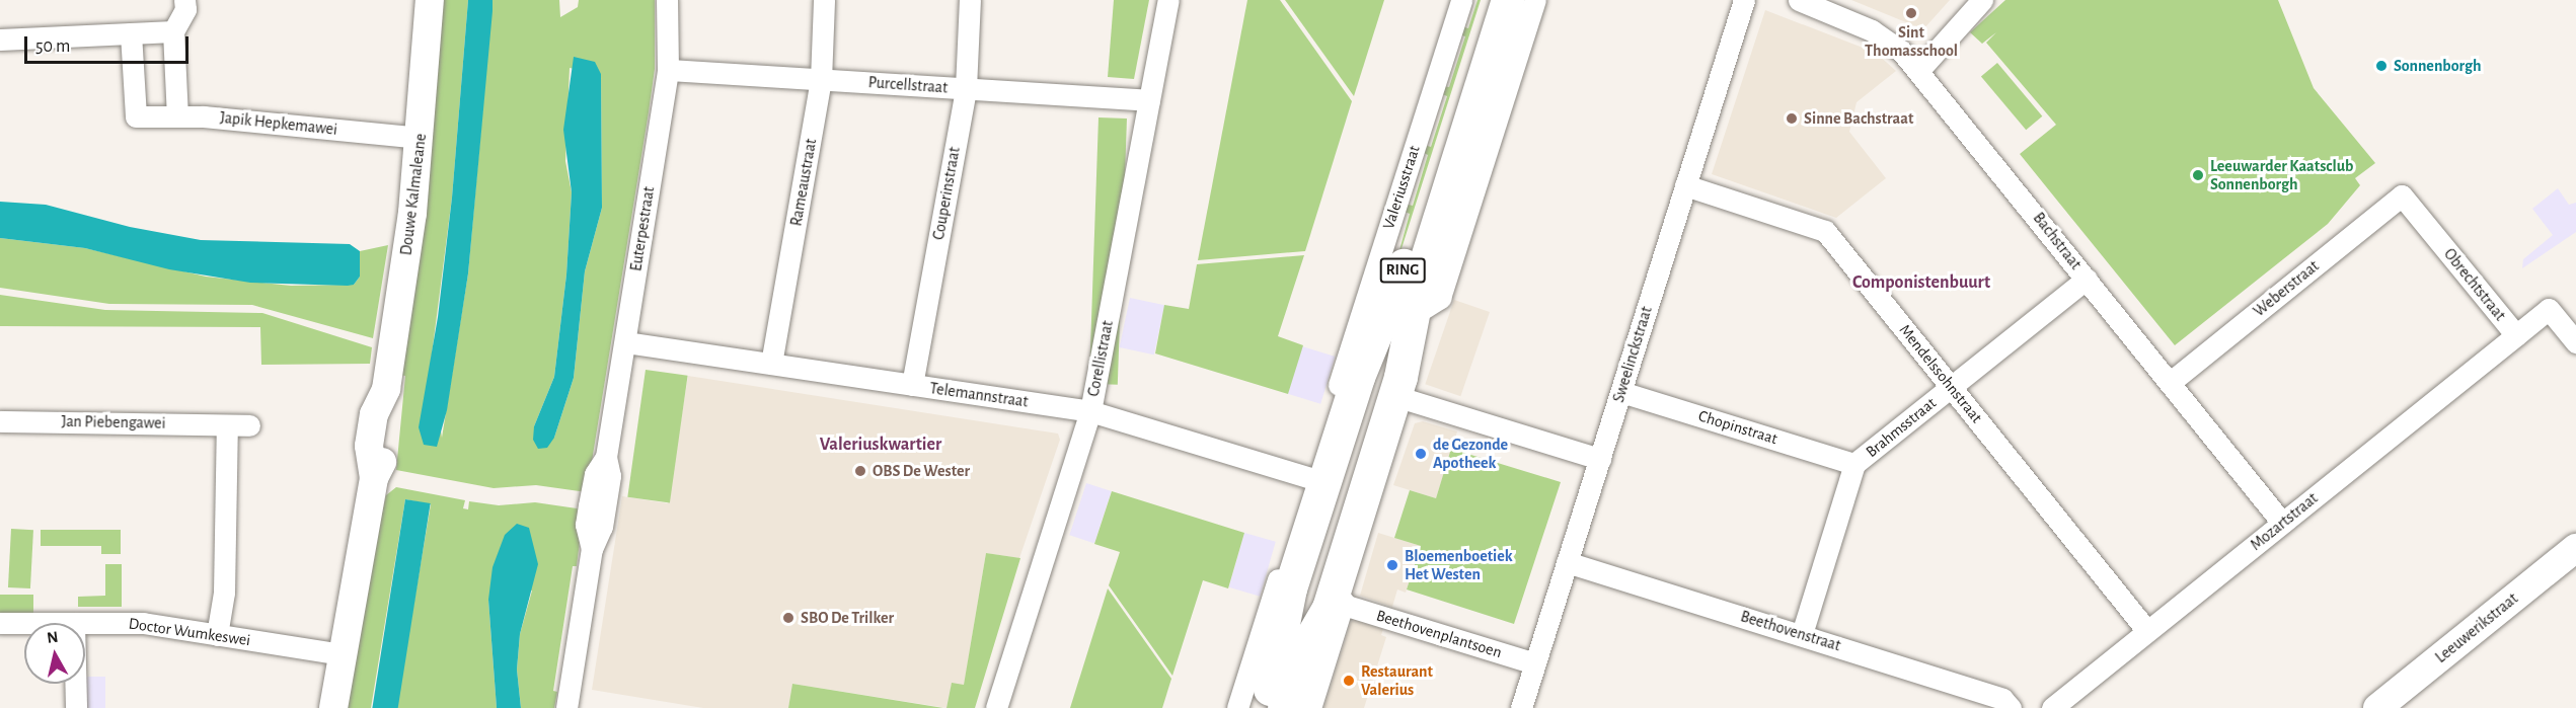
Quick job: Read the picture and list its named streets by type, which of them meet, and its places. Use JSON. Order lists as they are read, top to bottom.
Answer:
{
  "streets": {
    "main road": ["Valeriusstraat", "RING"],
    "street": [
      "Purcellstraat",
      "Japik Hepkemawei",
      "Rameaustraat",
      "Couperinstraat",
      "Douwe Kalmaleane",
      "Euterpestraat",
      "Bachstraat",
      "Obrechtstraat",
      "Weberstraat",
      "Sweelinckstraat",
      "Corellistraat",
      "Mendelssohnstraat",
      "Telemannstraat",
      "Jan Piebengawei",
      "Chopinstraat",
      "Brahmsstraat",
      "Mozartstraat",
      "Leeuwerikstraat",
      "Beethovenstraat",
      "Doctor Wumkeswei",
      "Beethovenplantsoen"
    ]
  },
  "crossings": [
    ["Purcellstraat", "Rameaustraat"],
    ["Purcellstraat", "Couperinstraat"],
    ["Purcellstraat", "Euterpestraat"],
    ["Purcellstraat", "Corellistraat"],
    ["Japik Hepkemawei", "Douwe Kalmaleane"],
    ["Rameaustraat", "Telemannstraat"],
    ["Valeriusstraat", "Telemannstraat"],
    ["Couperinstraat", "Telemannstraat"],
    ["Douwe Kalmaleane", "Doctor Wumkeswei"],
    ["Euterpestraat", "Telemannstraat"],
    ["Bachstraat", "Weberstraat"],
    ["Bachstraat", "Brahmsstraat"],
    ["Bachstraat", "Mozartstraat"],
    ["RING", "Beethovenplantsoen"],
    ["Obrechtstraat", "Weberstraat"],
    ["Obrechtstraat", "Mozartstraat"],
    ["Sweelinckstraat", "Mendelssohnstraat"],
    ["Sweelinckstraat", "Chopinstraat"],
    ["Sweelinckstraat", "Beethovenstraat"],
    ["Sweelinckstraat", "Beethovenplantsoen"],
    ["Corellistraat", "Telemannstraat"],
    ["Mendelssohnstraat", "Brahmsstraat"],
    ["Mendelssohnstraat", "Mozartstraat"],
    ["Chopinstraat", "Brahmsstraat"],
    ["Brahmsstraat", "Beethovenstraat"]
  ],
  "districts": ["Componistenbuurt", "Valeriuskwartier"],
  "places": [
    "Sint Thomasschool",
    "Sonnenborgh",
    "Sinne Bachstraat",
    "Leeuwarder Kaatsclub Sonnenborgh",
    "de Gezonde Apotheek",
    "OBS De Wester",
    "Bloemenboetiek Het Westen",
    "SBO De Trilker",
    "Restaurant Valerius"
  ],
  "scale_bar": "50 m",
  "north": "top"
}
